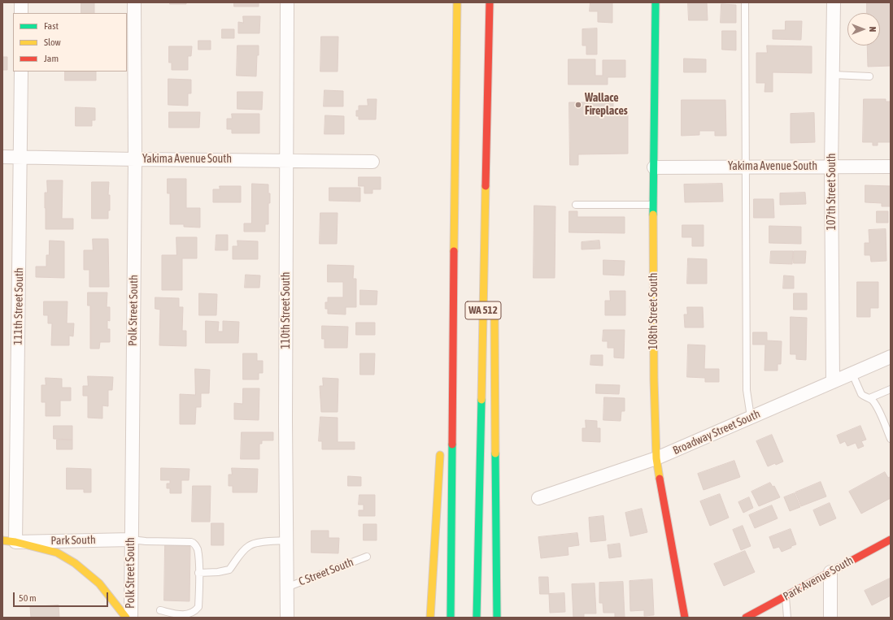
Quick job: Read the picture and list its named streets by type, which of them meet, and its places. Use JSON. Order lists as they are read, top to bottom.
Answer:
{
  "streets": {
    "main road": ["WA 512", "108th Street South", "Park Avenue South"],
    "street": [
      "Yakima Avenue South",
      "107th Street South",
      "111th Street South",
      "Polk Street South",
      "110th Street South",
      "Broadway Street South",
      "Park South"
    ],
    "lane": ["C Street South"]
  },
  "crossings": [
    ["Yakima Avenue South", "107th Street South"],
    ["Yakima Avenue South", "111th Street South"],
    ["Yakima Avenue South", "Polk Street South"],
    ["Yakima Avenue South", "110th Street South"],
    ["Yakima Avenue South", "108th Street South"],
    ["107th Street South", "Broadway Street South"],
    ["111th Street South", "Park South"],
    ["Polk Street South", "Park South"],
    ["110th Street South", "C Street South"],
    ["108th Street South", "Broadway Street South"]
  ],
  "places": ["Wallace Fireplaces"],
  "legend": ["Fast", "Slow", "Jam"],
  "scale_bar": "50 m",
  "north": "right"
}
